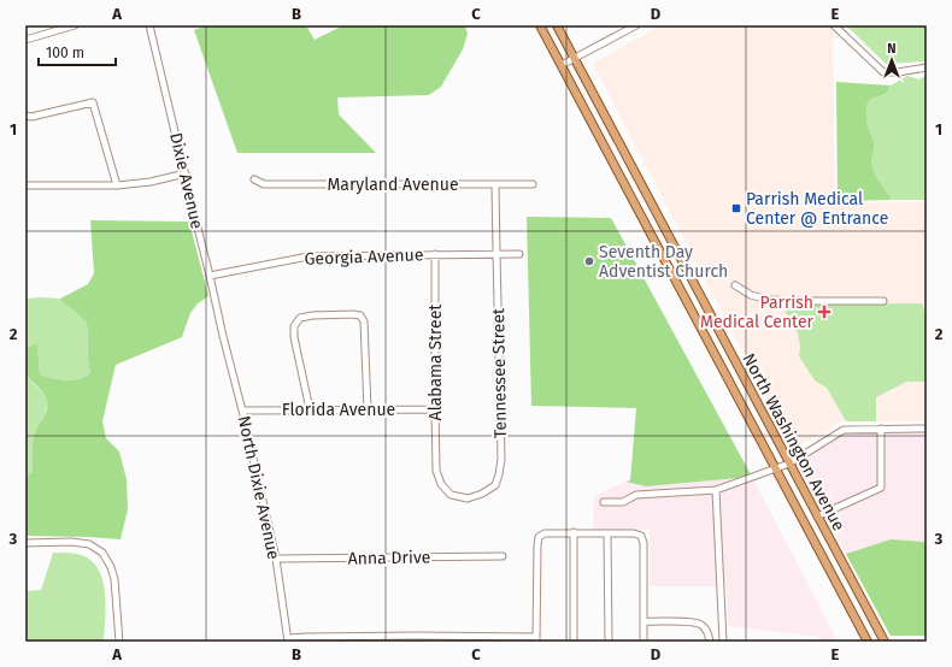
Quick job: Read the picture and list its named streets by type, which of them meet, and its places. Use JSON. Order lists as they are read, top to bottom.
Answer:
{
  "streets": {
    "main road": ["North Washington Avenue"],
    "street": [
      "Dixie Avenue",
      "Maryland Avenue",
      "Georgia Avenue",
      "Alabama Street",
      "Tennessee Street",
      "Florida Avenue",
      "North Dixie Avenue",
      "Anna Drive"
    ]
  },
  "crossings": [
    ["Dixie Avenue", "Georgia Avenue"],
    ["Dixie Avenue", "North Dixie Avenue"],
    ["Maryland Avenue", "Tennessee Street"],
    ["Georgia Avenue", "Alabama Street"],
    ["Georgia Avenue", "Tennessee Street"],
    ["Alabama Street", "Tennessee Street"],
    ["Alabama Street", "Florida Avenue"],
    ["Florida Avenue", "North Dixie Avenue"],
    ["North Dixie Avenue", "Anna Drive"]
  ],
  "places": {
    "transit": ["Parrish Medical Center @ Entrance"],
    "other": ["Seventh Day Adventist Church"],
    "health": ["Parrish Medical Center"]
  },
  "scale_bar": "100 m",
  "north": "top",
  "grid": {
    "columns": [
      "A",
      "B",
      "C",
      "D",
      "E"
    ],
    "rows": ["1", "2", "3"]
  }
}
